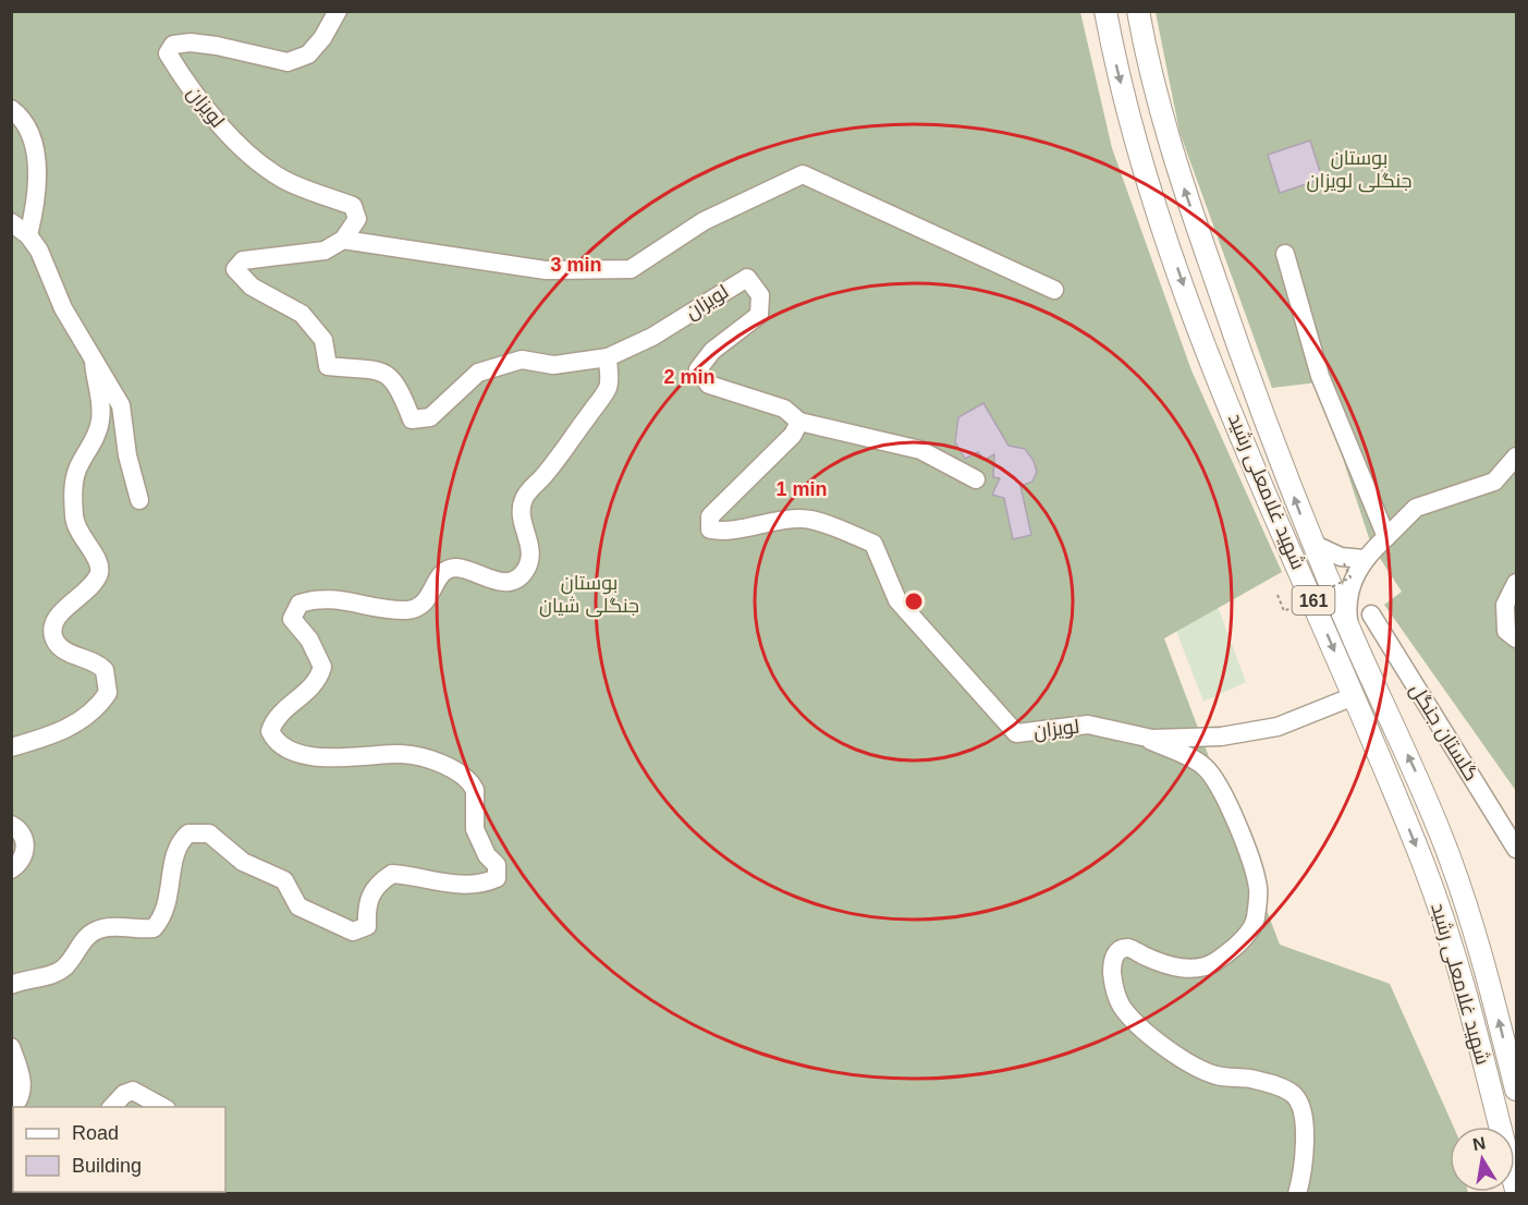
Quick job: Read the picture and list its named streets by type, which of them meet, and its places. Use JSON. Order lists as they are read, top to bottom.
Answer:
{
  "streets": {
    "main road": ["شهید غلامعلی رشید", "161"],
    "street": ["لویزان", "گلستان جنگل"]
  },
  "crossings": [
    ["لویزان", "شهید غلامعلی رشید"]
  ],
  "parks": ["بوستان جنگلی لویزان", "بوستان جنگلی شیان"],
  "legend": ["Road", "Building"],
  "north": "top",
  "rings": ["3 min", "2 min", "1 min"]
}
